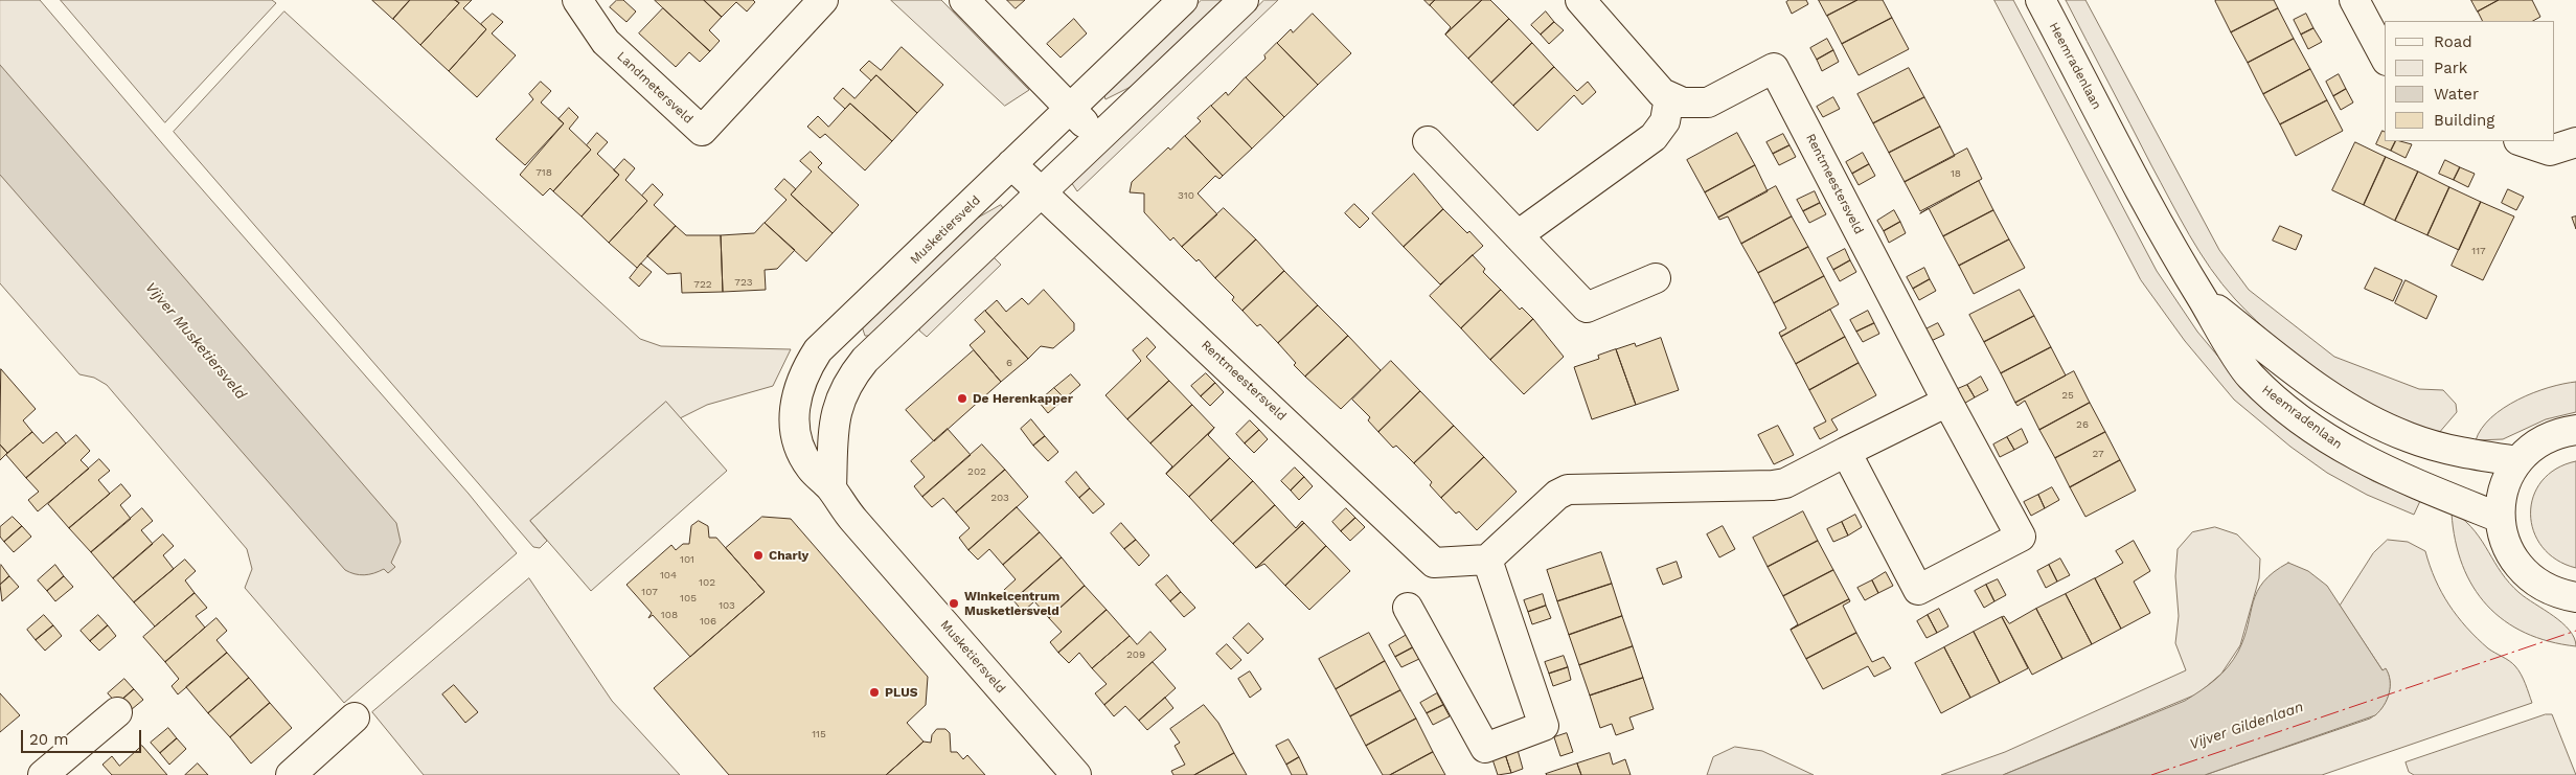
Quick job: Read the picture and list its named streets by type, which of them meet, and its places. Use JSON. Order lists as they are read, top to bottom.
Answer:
{
  "streets": {
    "street": [
      "Heemradenlaan",
      "Landmetersveld",
      "Rentmeestersveld",
      "Musketiersveld"
    ]
  },
  "crossings": [
    ["Rentmeestersveld", "Musketiersveld"]
  ],
  "water": ["Vijver Musketiersveld", "Vijver Gildenlaan"],
  "places": [
    "De Herenkapper",
    "Charly",
    "Winkelcentrum Musketiersveld",
    "PLUS"
  ],
  "house_numbers": [
    "718",
    "18",
    "310",
    "117",
    "723",
    "722",
    "6",
    "25",
    "26",
    "27",
    "202",
    "203",
    "101",
    "104",
    "102",
    "107",
    "105",
    "103",
    "108",
    "106",
    "209",
    "115"
  ],
  "legend": [
    "Road",
    "Park",
    "Water",
    "Building"
  ],
  "scale_bar": "20 m"
}
